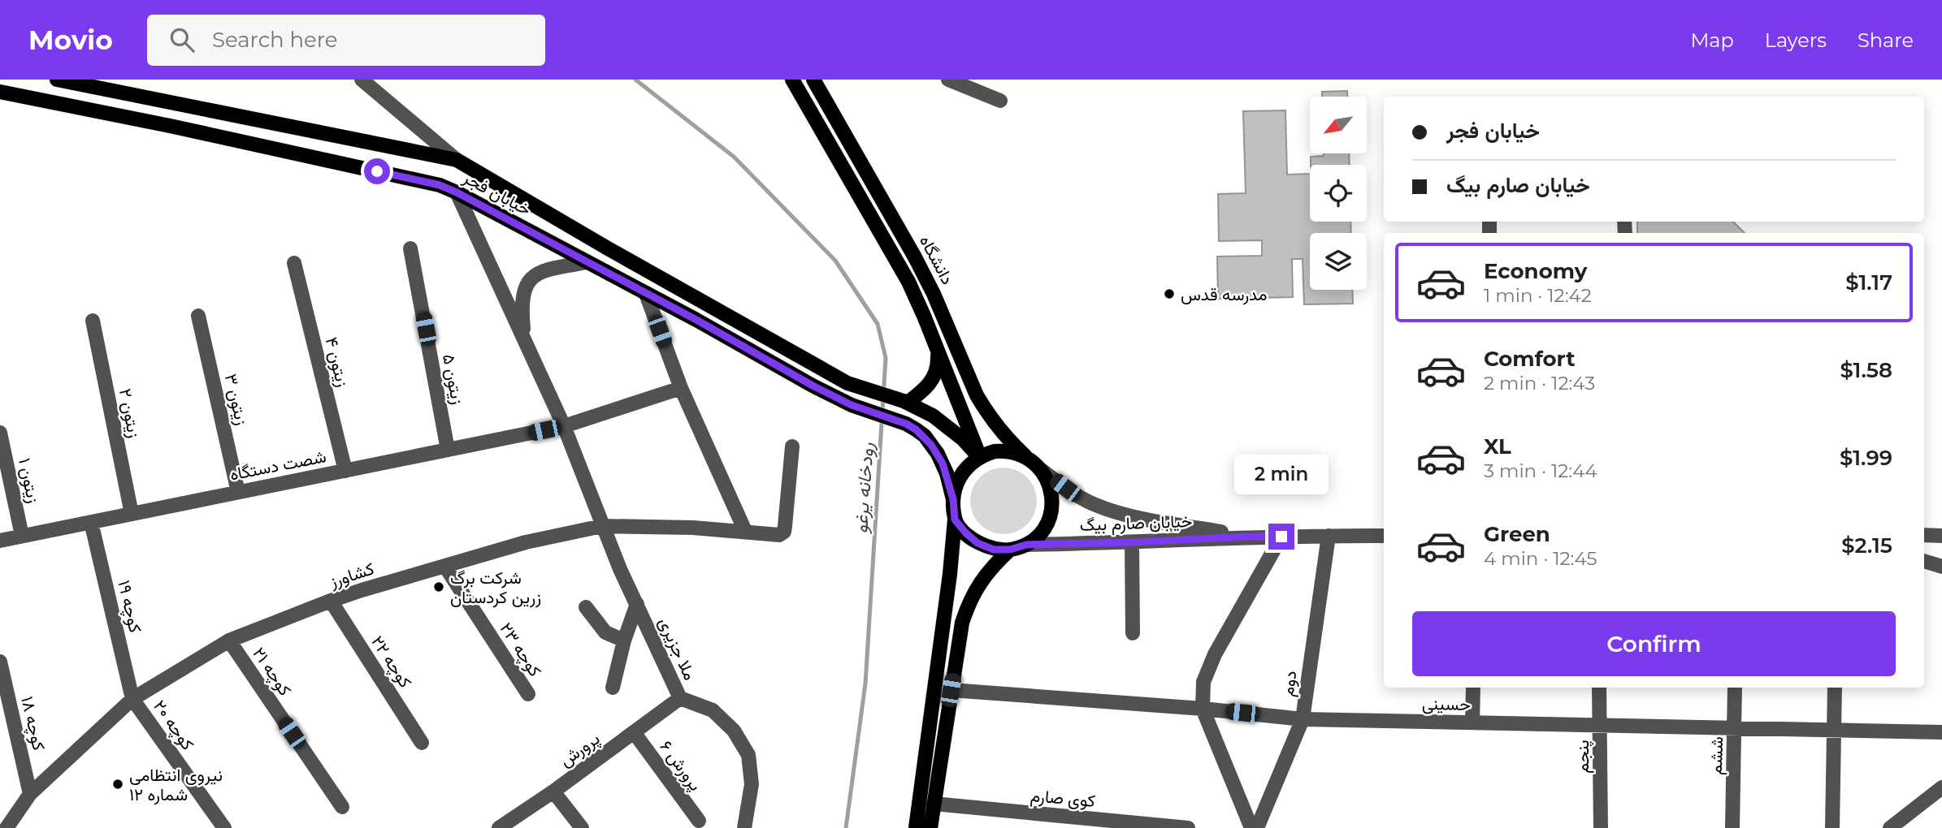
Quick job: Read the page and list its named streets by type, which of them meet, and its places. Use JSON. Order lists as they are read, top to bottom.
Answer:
{
  "streets": {
    "main road": ["خیابان فجر", "دانشگاه"],
    "street": [
      "زیتون ۴",
      "زیتون ۵",
      "زیتون ۳",
      "زیتون ۲",
      "شصت دستگاه",
      "زیتون ۱",
      "خیابان صارم بیگ",
      "کشاورز",
      "کوچه ۱۹",
      "ملا جزیری",
      "کوچه ۲۳",
      "کوچه ۲۲",
      "کوچه ۲۱",
      "دوم",
      "حسینی",
      "کوچه ۱۸",
      "کوچه ۲۰",
      "پرورش",
      "ششم",
      "پنجم",
      "پرورش ۶",
      "کوی صارم"
    ]
  },
  "crossings": [
    ["خیابان فجر", "دانشگاه"],
    ["خیابان فجر", "خیابان صارم بیگ"],
    ["خیابان فجر", "ملا جزیری"],
    ["دانشگاه", "خیابان صارم بیگ"],
    ["زیتون ۴", "شصت دستگاه"],
    ["زیتون ۵", "شصت دستگاه"],
    ["زیتون ۳", "شصت دستگاه"],
    ["زیتون ۲", "شصت دستگاه"],
    ["شصت دستگاه", "زیتون ۱"],
    ["شصت دستگاه", "کوچه ۱۹"],
    ["شصت دستگاه", "ملا جزیری"],
    ["خیابان صارم بیگ", "دوم"],
    ["کشاورز", "کوچه ۱۹"],
    ["کشاورز", "ملا جزیری"],
    ["کشاورز", "کوچه ۲۳"],
    ["کشاورز", "کوچه ۲۲"],
    ["کشاورز", "کوچه ۲۱"],
    ["کشاورز", "کوچه ۱۸"],
    ["کشاورز", "کوچه ۲۰"],
    ["کوچه ۱۹", "کوچه ۲۰"],
    ["ملا جزیری", "پرورش"],
    ["دوم", "حسینی"],
    ["حسینی", "ششم"],
    ["حسینی", "پنجم"],
    ["پرورش", "پرورش ۶"]
  ],
  "water": ["رودخانه یرغو"],
  "places": ["مدرسه قدس", "شرکت برگ زرین کردستان", "نیروی انتظامی شماره ۱۲"],
  "north": "bottom left",
  "page": {
    "header": "Movio",
    "search": "Search here",
    "nav": ["Map", "Layers", "Share"],
    "banner": ["خیابان فجر", "خیابان صارم بیگ"],
    "list": [
      {
        "name": "Economy",
        "note": "1 min · 12:42",
        "value": "$1.17"
      },
      {
        "name": "Comfort",
        "note": "2 min · 12:43",
        "value": "$1.58"
      },
      {
        "name": "XL",
        "note": "3 min · 12:44",
        "value": "$1.99"
      },
      {
        "name": "Green",
        "note": "4 min · 12:45",
        "value": "$2.15"
      }
    ],
    "bubble": "2 min",
    "buttons": "Confirm"
  }
}
